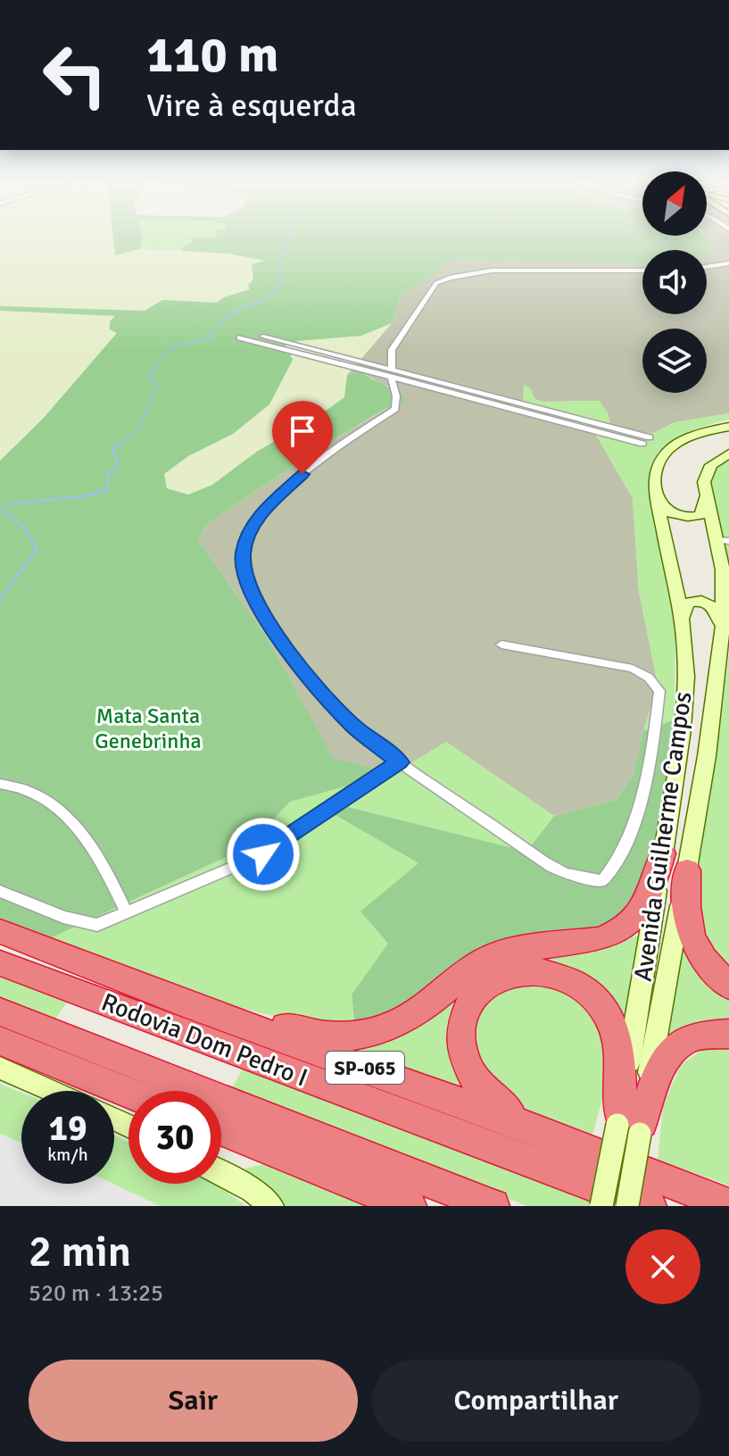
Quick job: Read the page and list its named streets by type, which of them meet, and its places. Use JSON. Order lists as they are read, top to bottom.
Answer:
{
  "streets": {
    "highway": ["Rodovia Dom Pedro I", "SP-065"],
    "main road": ["Avenida Guilherme Campos"]
  },
  "parks": ["Mata Santa Genebrinha"],
  "north": "top right",
  "page": {
    "turn": ["110 m", "Vire à esquerda"],
    "speed": "19 km/h",
    "limit": "30",
    "heading": ["2 min", "520 m · 13:25"],
    "buttons": ["Sair", "Compartilhar"]
  }
}
